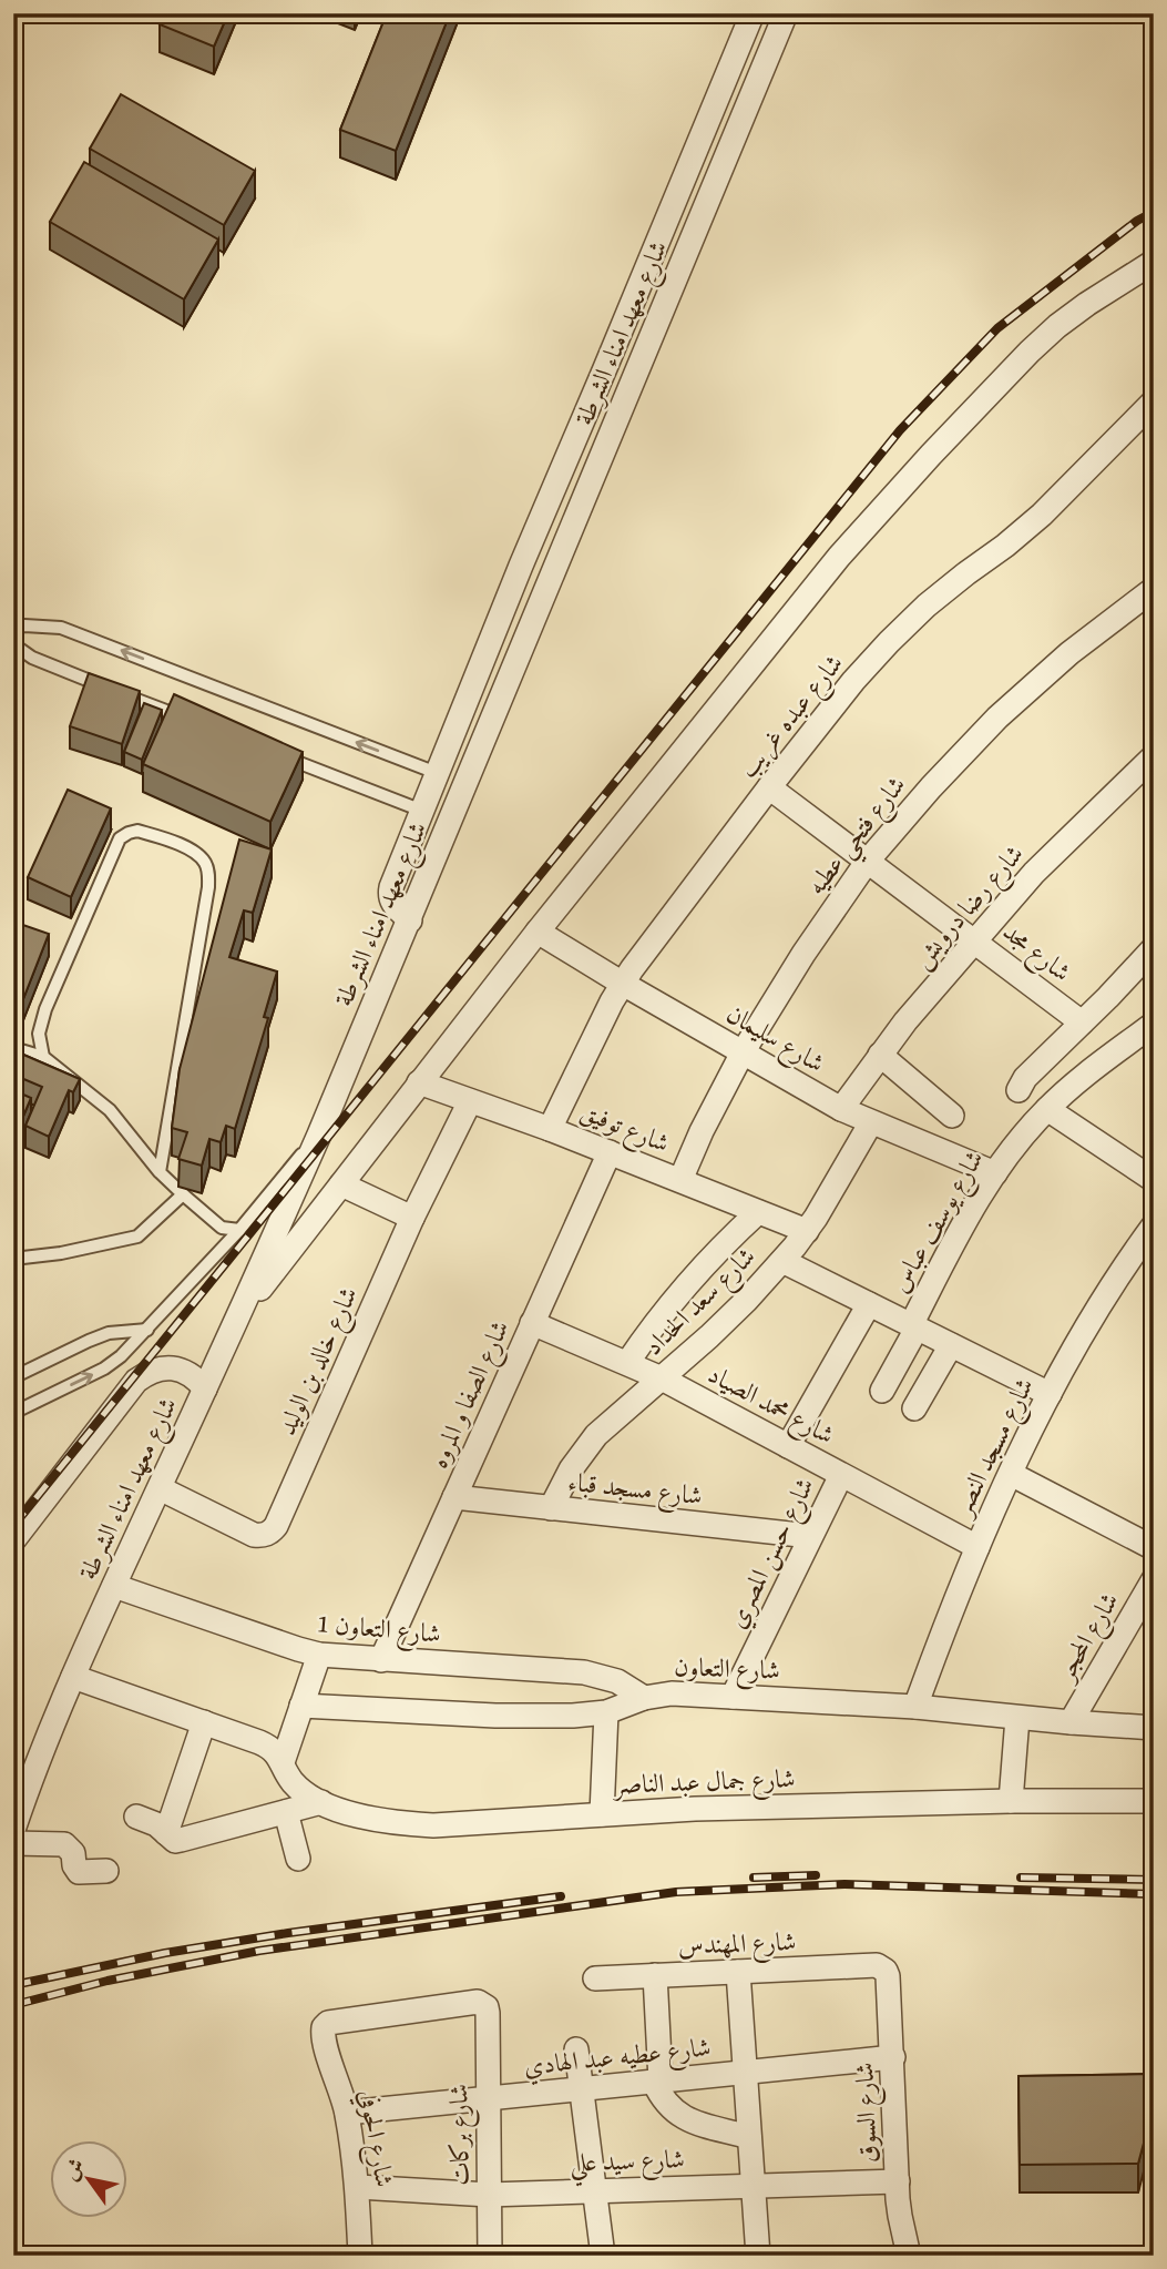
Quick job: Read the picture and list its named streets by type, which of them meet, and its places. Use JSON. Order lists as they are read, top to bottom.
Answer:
{
  "streets": {
    "street": [
      "شارع معهد امناء الشرطة",
      "شارع عبده غريب",
      "شارع فتحي عطيه",
      "شارع رضا درويش",
      "شارع مجد",
      "شارع سليمان",
      "شارع توفيق",
      "شارع يوسف عباس",
      "شارع سعد الحداد",
      "شارع خالد بن الوليد",
      "شارع الصفا و المروه",
      "شارع محمد الصياد",
      "شارع مسجد النصر",
      "شارع مسجد قباء",
      "شارع حسن المصري",
      "شارع التعاون 1",
      "شارع المحجر",
      "شارع التعاون",
      "شارع جمال عبد الناصر",
      "شارع المهندس",
      "شارع عطيه عبد الهادي",
      "شارع السوق",
      "شارع بركات",
      "شارع الحوفي",
      "شارع سيد علي"
    ]
  },
  "crossings": [
    ["شارع معهد امناء الشرطة", "شارع خالد بن الوليد"],
    ["شارع معهد امناء الشرطة", "شارع التعاون 1"],
    ["شارع معهد امناء الشرطة", "شارع جمال عبد الناصر"],
    ["شارع عبده غريب", "شارع مجد"],
    ["شارع عبده غريب", "شارع سليمان"],
    ["شارع عبده غريب", "شارع توفيق"],
    ["شارع فتحي عطيه", "شارع مجد"],
    ["شارع فتحي عطيه", "شارع سليمان"],
    ["شارع فتحي عطيه", "شارع توفيق"],
    ["شارع رضا درويش", "شارع مجد"],
    ["شارع رضا درويش", "شارع سليمان"],
    ["شارع سليمان", "شارع يوسف عباس"],
    ["شارع سليمان", "شارع سعد الحداد"],
    ["شارع توفيق", "شارع سعد الحداد"],
    ["شارع توفيق", "شارع خالد بن الوليد"],
    ["شارع توفيق", "شارع الصفا و المروه"],
    ["شارع سعد الحداد", "شارع محمد الصياد"],
    ["شارع سعد الحداد", "شارع مسجد قباء"],
    ["شارع الصفا و المروه", "شارع محمد الصياد"],
    ["شارع الصفا و المروه", "شارع مسجد قباء"],
    ["شارع الصفا و المروه", "شارع التعاون 1"],
    ["شارع محمد الصياد", "شارع مسجد النصر"],
    ["شارع محمد الصياد", "شارع حسن المصري"],
    ["شارع مسجد النصر", "شارع التعاون"],
    ["شارع مسجد قباء", "شارع حسن المصري"],
    ["شارع حسن المصري", "شارع التعاون"],
    ["شارع التعاون 1", "شارع التعاون"],
    ["شارع المحجر", "شارع التعاون"],
    ["شارع المهندس", "شارع السوق"],
    ["شارع عطيه عبد الهادي", "شارع السوق"],
    ["شارع عطيه عبد الهادي", "شارع بركات"],
    ["شارع عطيه عبد الهادي", "شارع الحوفي"],
    ["شارع السوق", "شارع سيد علي"],
    ["شارع بركات", "شارع الحوفي"],
    ["شارع بركات", "شارع سيد علي"],
    ["شارع الحوفي", "شارع سيد علي"]
  ],
  "north": "top left"
}
